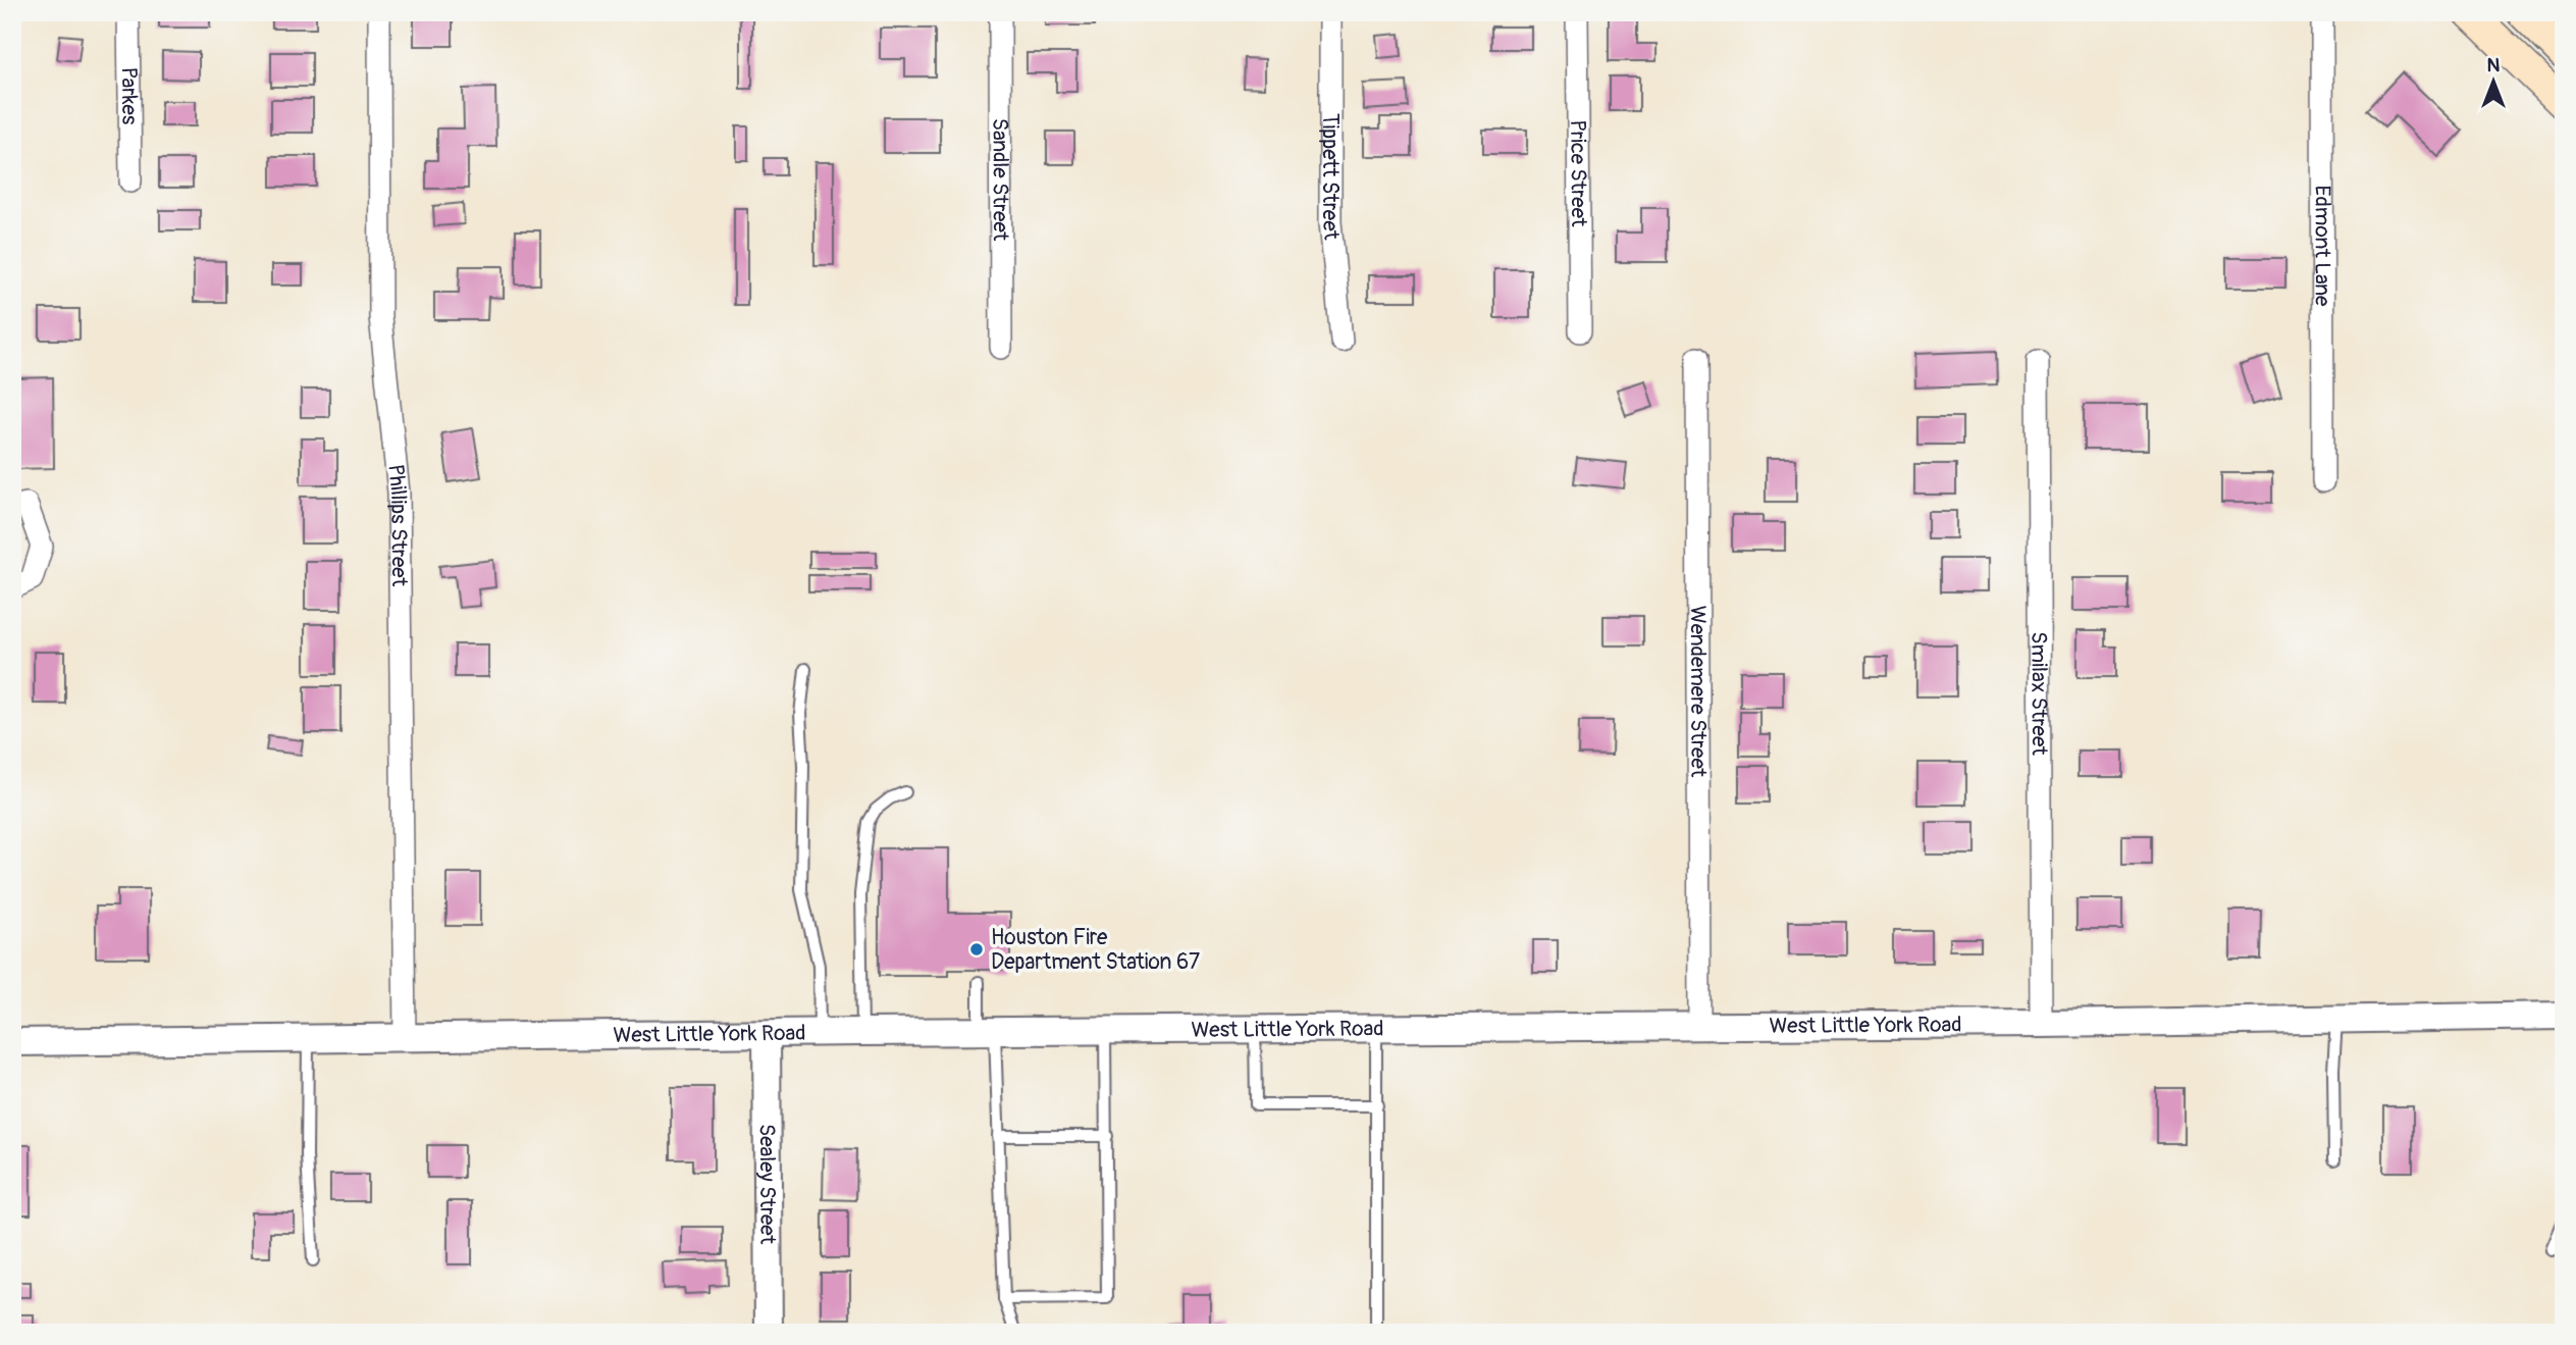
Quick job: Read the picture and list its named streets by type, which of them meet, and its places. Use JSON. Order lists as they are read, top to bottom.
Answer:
{
  "streets": {
    "street": [
      "Parkes",
      "Price Street",
      "Tippett Street",
      "Sandle Street",
      "Edmont Lane",
      "Phillips Street",
      "Wendemere Street",
      "Smilax Street",
      "West Little York Road",
      "Sealey Street"
    ]
  },
  "crossings": [
    ["Phillips Street", "West Little York Road"],
    ["Wendemere Street", "West Little York Road"],
    ["Smilax Street", "West Little York Road"],
    ["West Little York Road", "Sealey Street"]
  ],
  "places": ["Houston Fire Department Station 67"],
  "north": "top"
}
